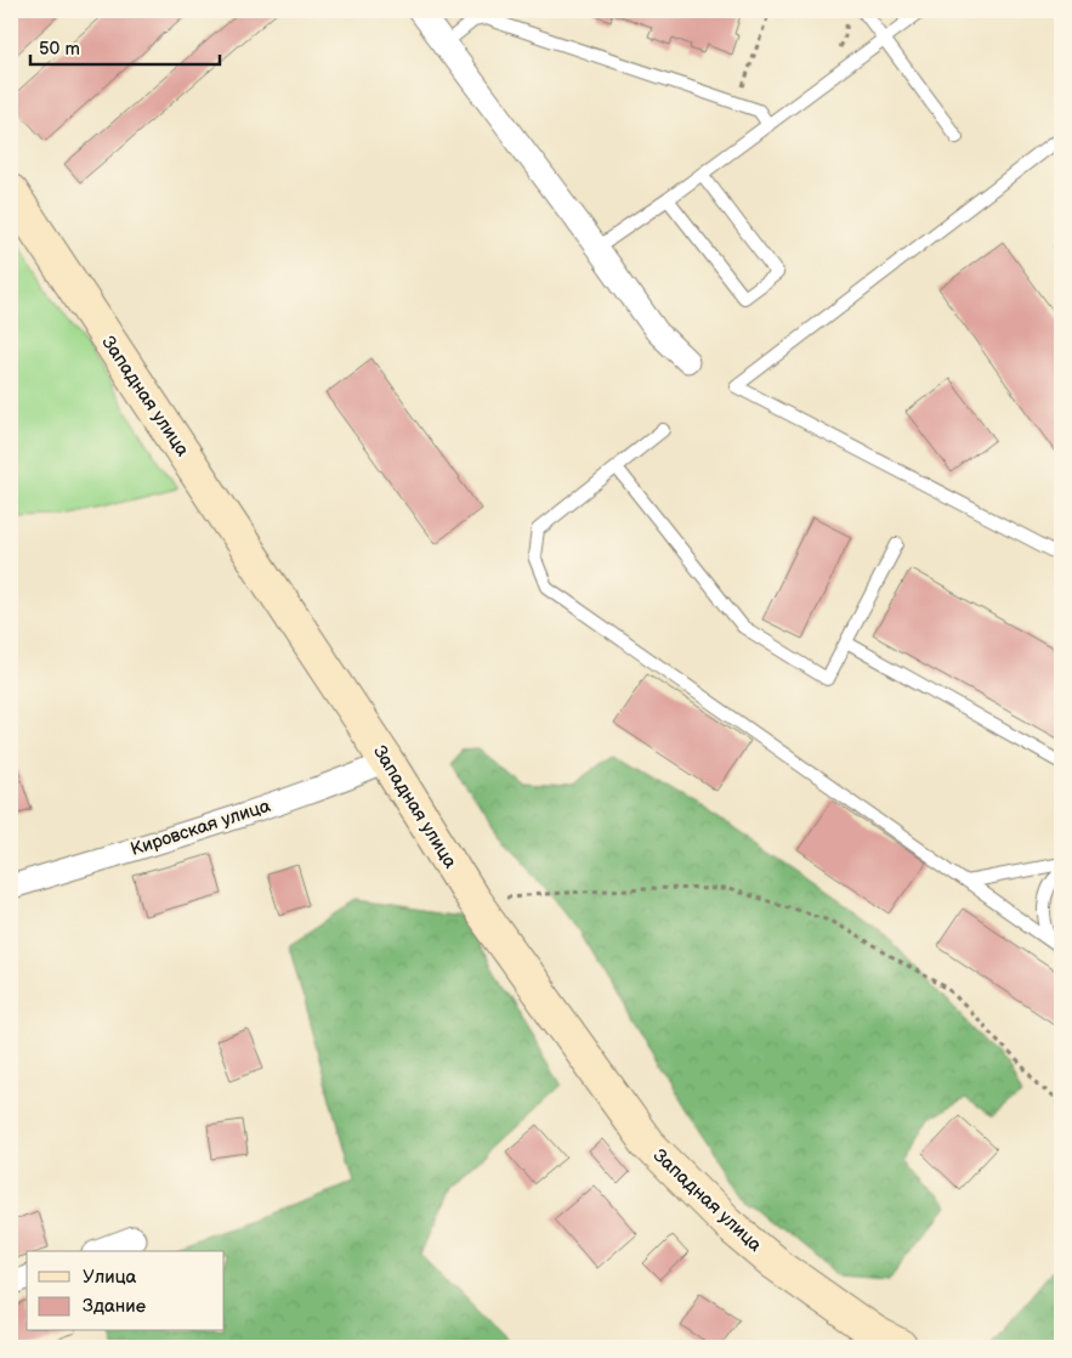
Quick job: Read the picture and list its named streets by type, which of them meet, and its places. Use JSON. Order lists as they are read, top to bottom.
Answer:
{
  "streets": {
    "street": ["Западная улица", "Кировская улица"]
  },
  "crossings": [
    ["Западная улица", "Кировская улица"]
  ],
  "legend": ["Улица", "Здание"],
  "scale_bar": "50 m"
}
